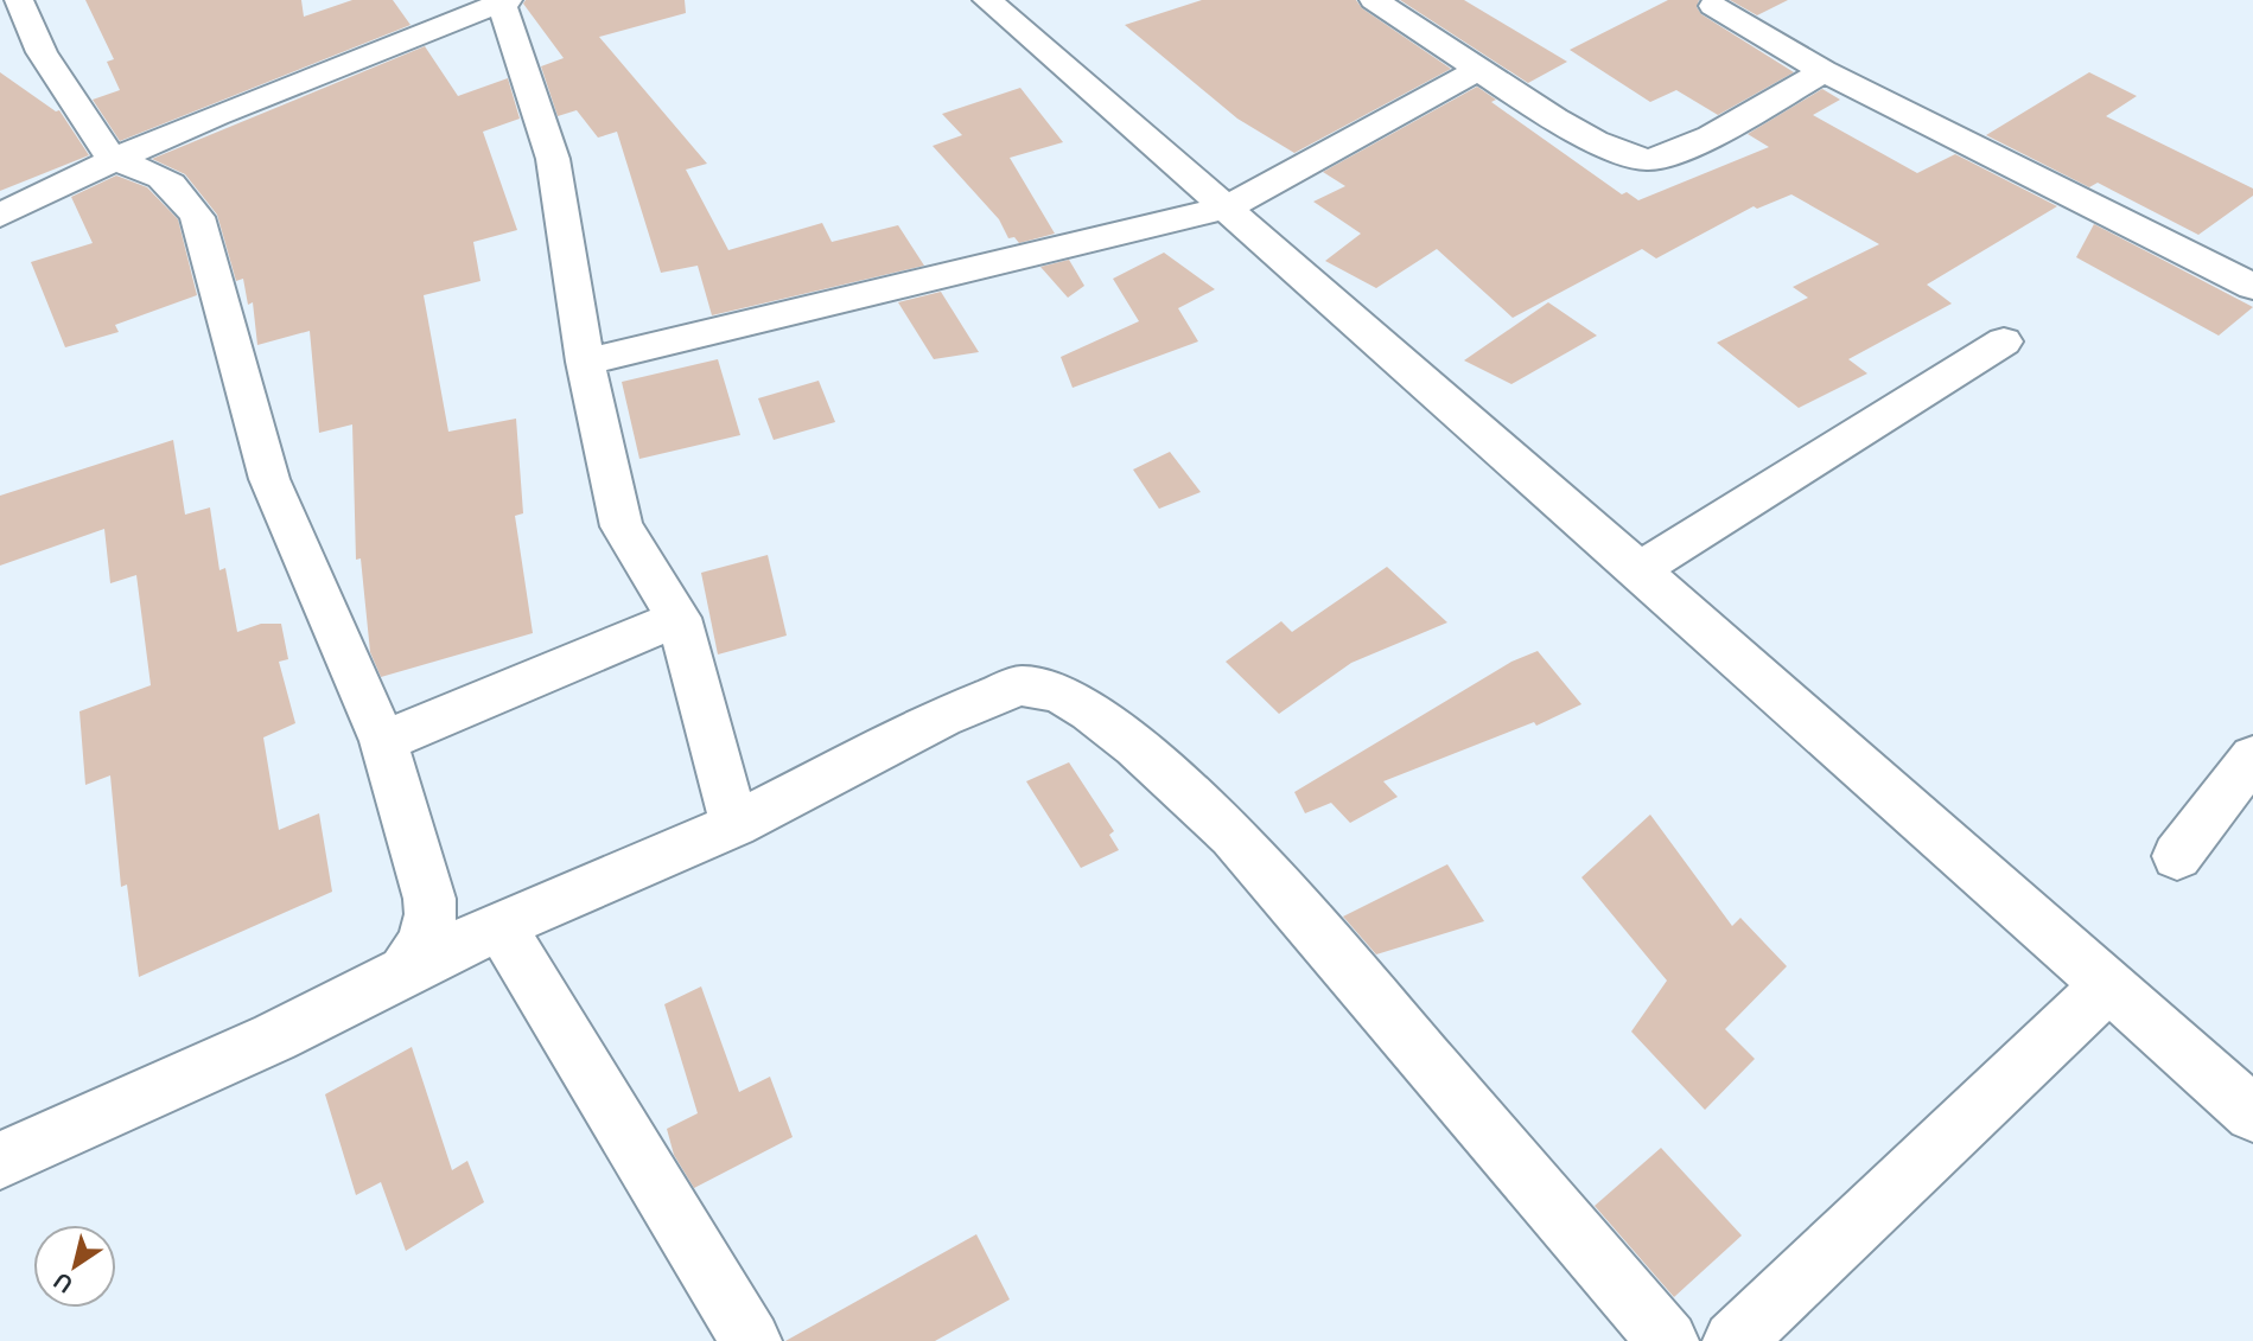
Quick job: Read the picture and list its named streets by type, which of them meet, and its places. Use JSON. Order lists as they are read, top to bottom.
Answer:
{
  "north": "bottom left"
}
